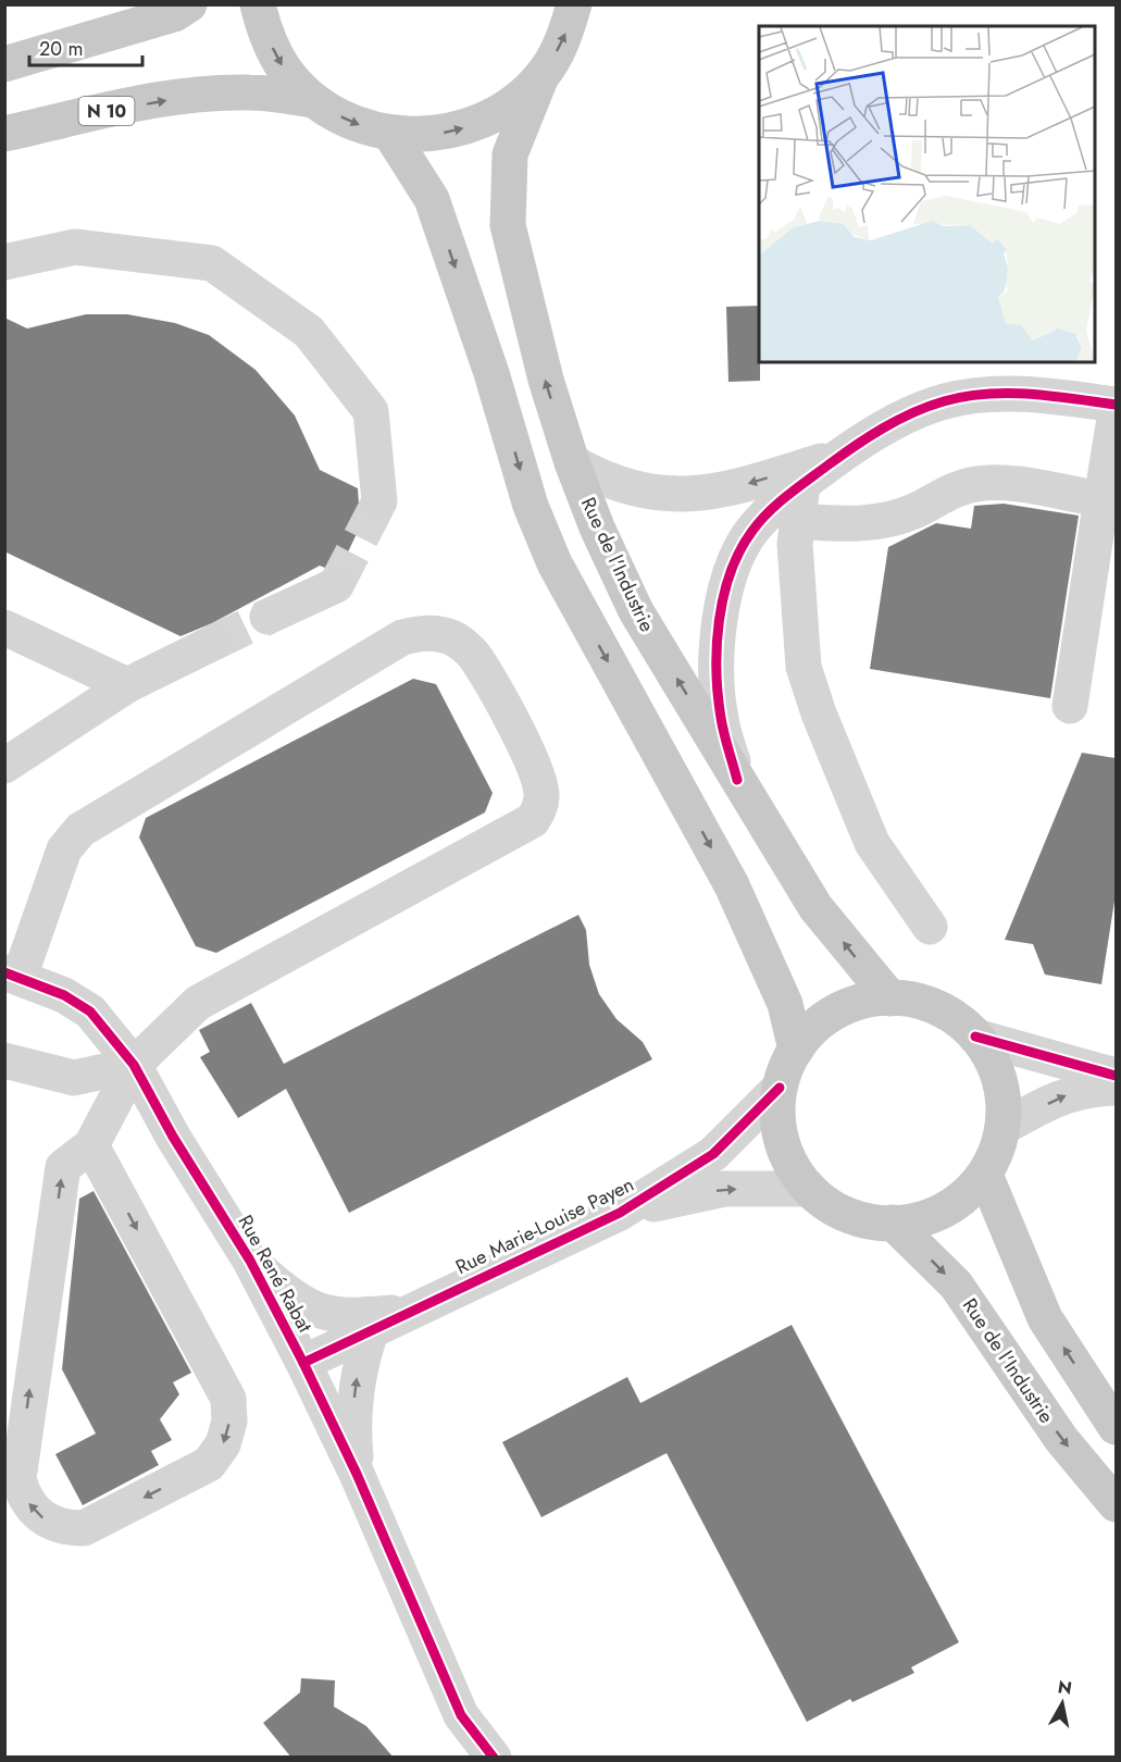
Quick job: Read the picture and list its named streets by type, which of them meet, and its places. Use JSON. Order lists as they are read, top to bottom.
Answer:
{
  "streets": {
    "main road": ["N 10", "Rue de l'Industrie"],
    "street": ["Rue Marie-Louise Payen", "Rue René Rabat"]
  },
  "crossings": [
    ["Rue de l'Industrie", "Rue Marie-Louise Payen"],
    ["Rue Marie-Louise Payen", "Rue René Rabat"]
  ],
  "scale_bar": "20 m",
  "north": "top"
}
